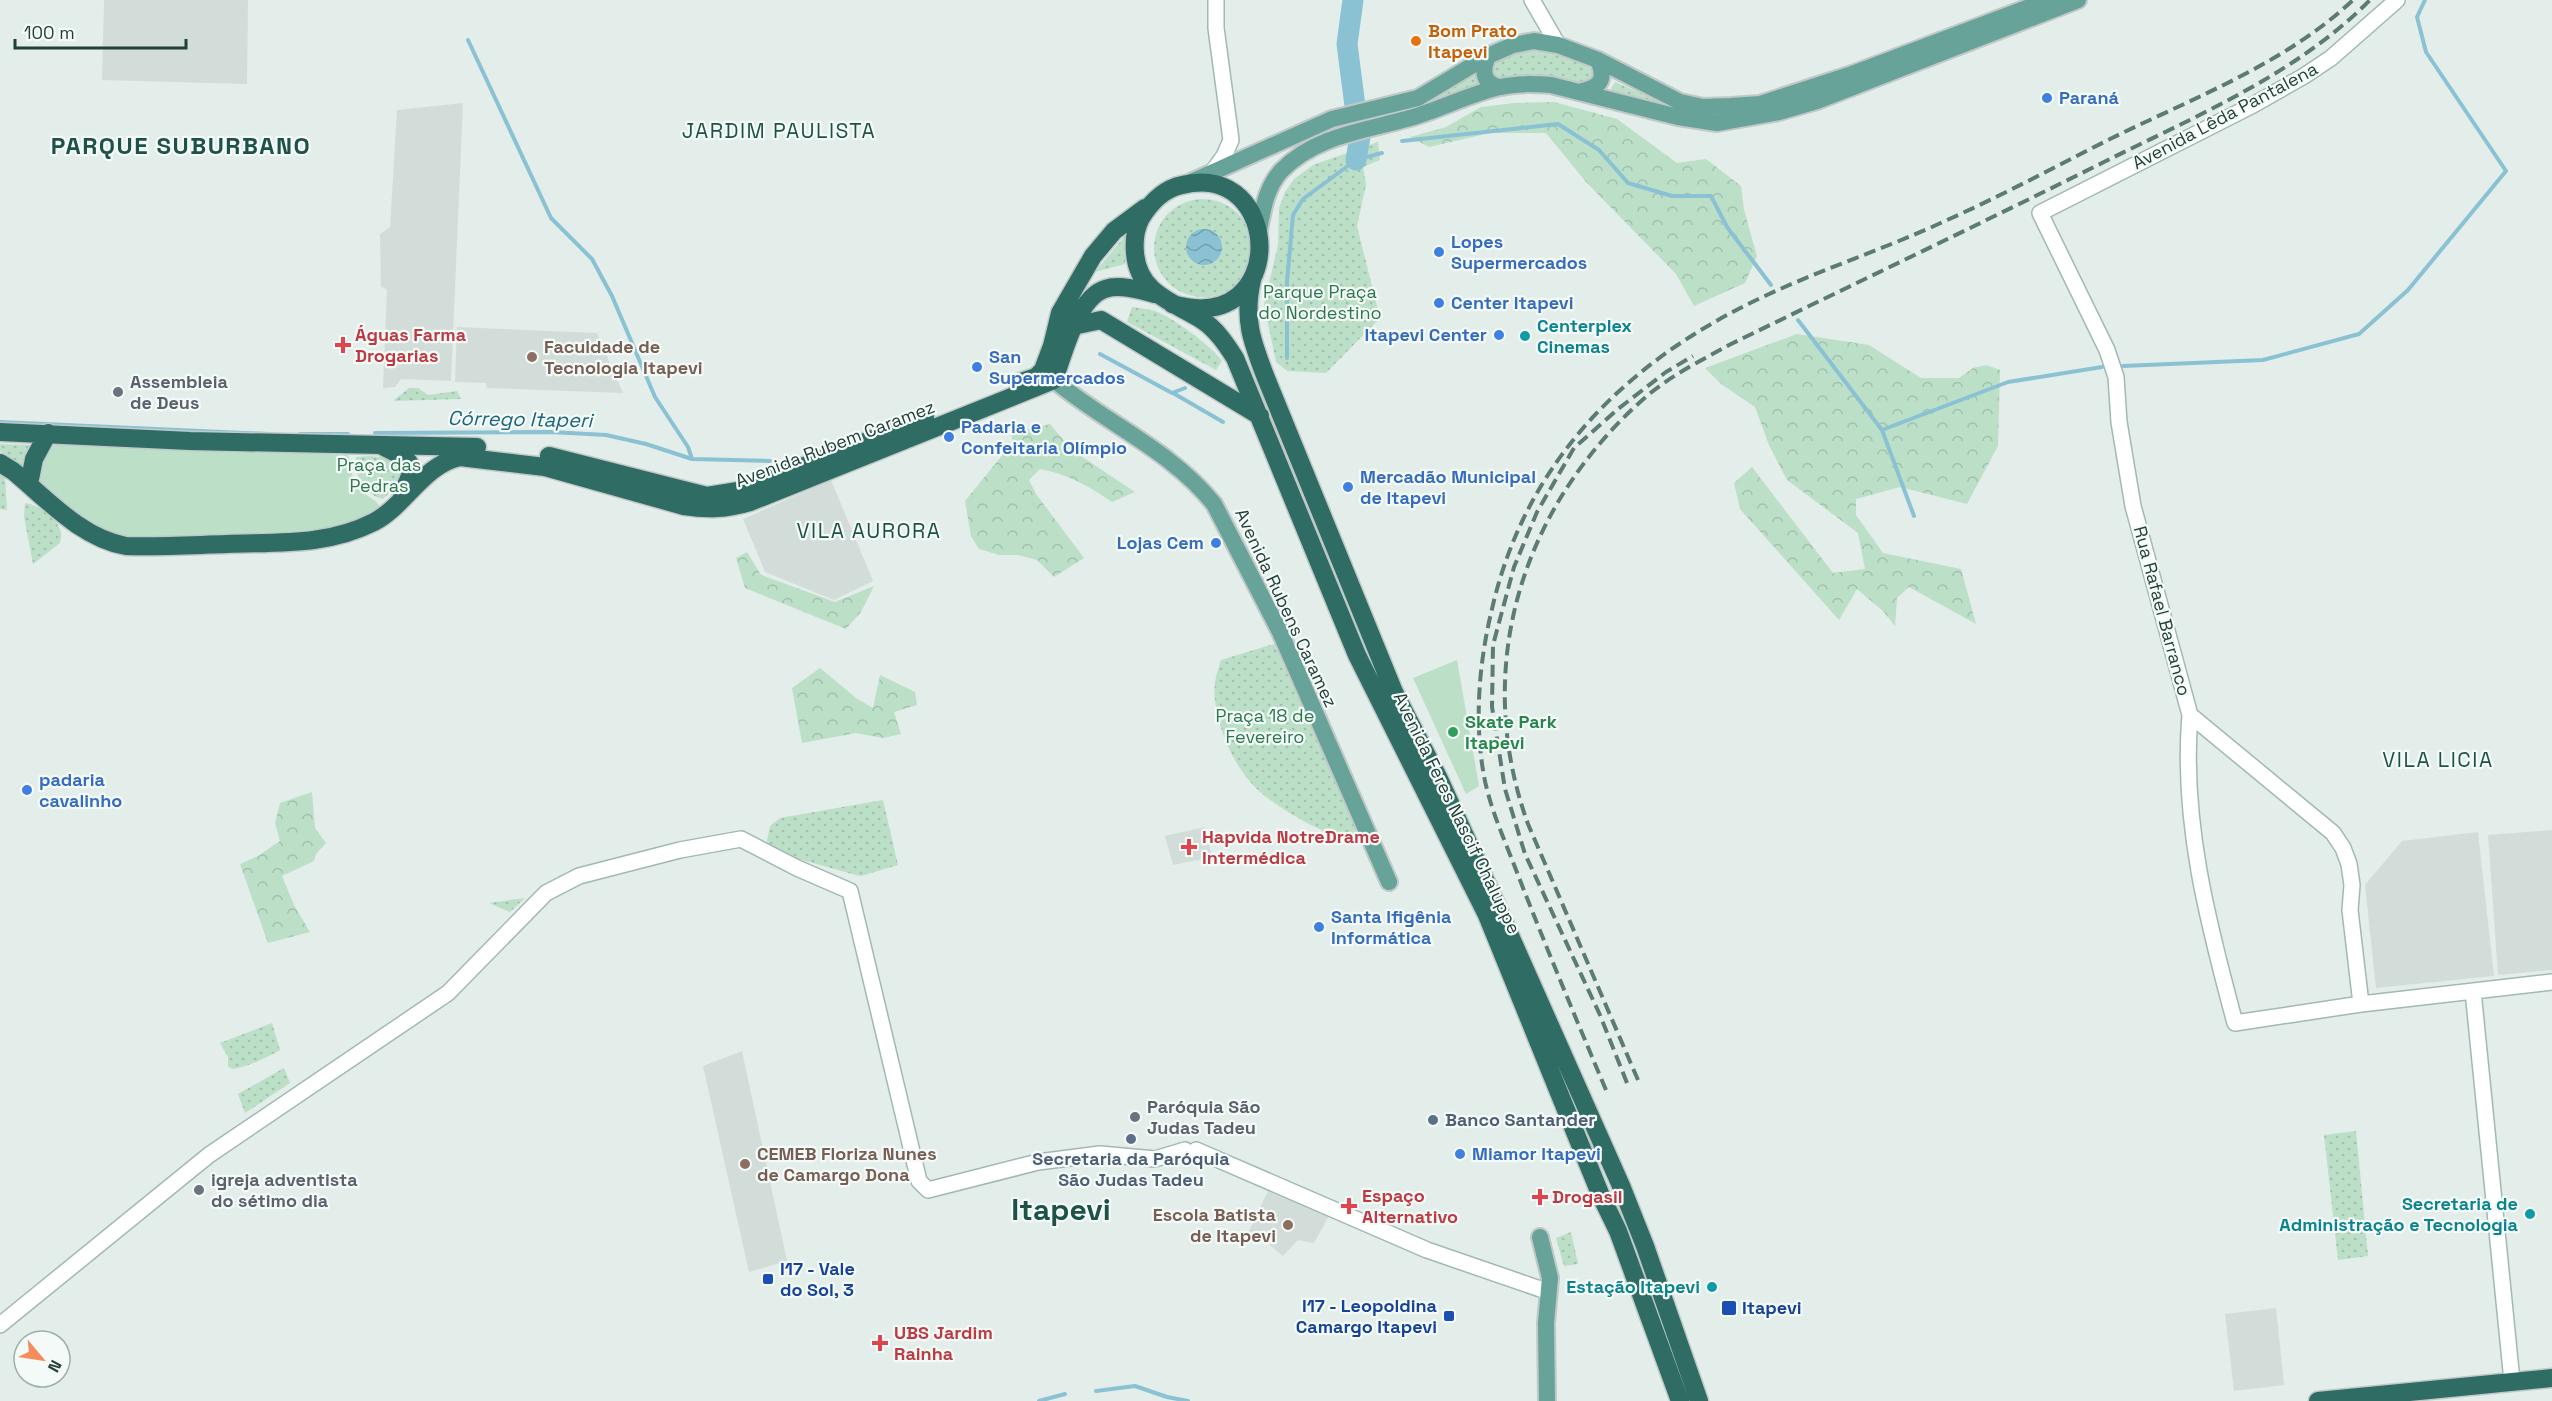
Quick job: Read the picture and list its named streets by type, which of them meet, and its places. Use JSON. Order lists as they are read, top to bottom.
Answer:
{
  "streets": {
    "highway": ["Avenida Rubem Caramez", "Avenida Feres Nascif Chaluppe"],
    "main road": ["Avenida Rubens Caramez"],
    "street": ["Avenida Lêda Pantalena", "Rua Rafael Barranco"]
  },
  "crossings": [
    ["Avenida Lêda Pantalena", "Rua Rafael Barranco"],
    ["Avenida Rubem Caramez", "Avenida Rubens Caramez"]
  ],
  "districts": [
    "JARDIM PAULISTA",
    "PARQUE SUBURBANO",
    "VILA AURORA",
    "VILA LICIA",
    "Itapevi"
  ],
  "water": ["Córrego Itaperi"],
  "parks": ["Parque Praça do Nordestino", "Praça das Pedras", "Praça 18 de Fevereiro"],
  "places": {
    "other": [
      "Bom Prato Itapevi",
      "Paraná",
      "Lopes Supermercados",
      "Center Itapevi",
      "Itapevi Center",
      "Centerplex Cinemas",
      "Faculdade de Tecnologia Itapevi",
      "San Supermercados",
      "Assembleia de Deus",
      "Padaria e Confeitaria Olímpio",
      "Mercadão Municipal de Itapevi",
      "Lojas Cem",
      "Skate Park Itapevi",
      "padaria cavalinho",
      "Santa Ifigênia Informática",
      "Paróquia São Judas Tadeu",
      "Banco Santander",
      "Secretaria da Paróquia São Judas Tadeu",
      "Miamor Itapevi",
      "CEMEB Floriza Nunes de Camargo Dona",
      "igreja adventista do sétimo dia",
      "Secretaria de Administração e Tecnologia",
      "Escola Batista de Itapevi",
      "Estação Itapevi"
    ],
    "health": [
      "Águas Farma Drogarias",
      "Hapvida NotreDrame Intermédica",
      "Drogasil",
      "Espaço Alternativo",
      "UBS Jardim Rainha"
    ],
    "transit": ["I17 - Vale do Sol, 3", "Itapevi", "I17 - Leopoldina Camargo Itapevi"]
  },
  "scale_bar": "100 m",
  "north": "bottom right"
}
